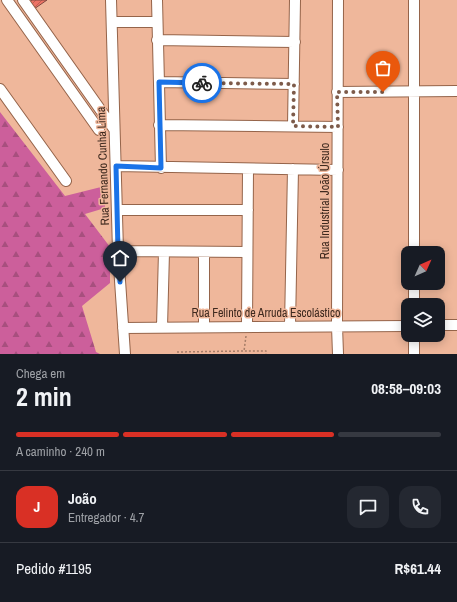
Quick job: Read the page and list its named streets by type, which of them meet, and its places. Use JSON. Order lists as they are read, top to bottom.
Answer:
{
  "streets": {
    "street": ["Rua Fernando Cunha Lima", "Rua Industrial João Úrsulo", "Rua Felinto de Arruda Escolástico"]
  },
  "crossings": [
    ["Rua Fernando Cunha Lima", "Rua Felinto de Arruda Escolástico"],
    ["Rua Industrial João Úrsulo", "Rua Felinto de Arruda Escolástico"]
  ],
  "north": "top right",
  "page": {
    "heading": ["2 min", "Chega em", "08:58–09:03"],
    "panel": [
      "João",
      "Entregador · 4.7",
      "Pedido #1195",
      "R$61.44"
    ],
    "bar": "A caminho · 240 m",
    "round": "J"
  }
}
